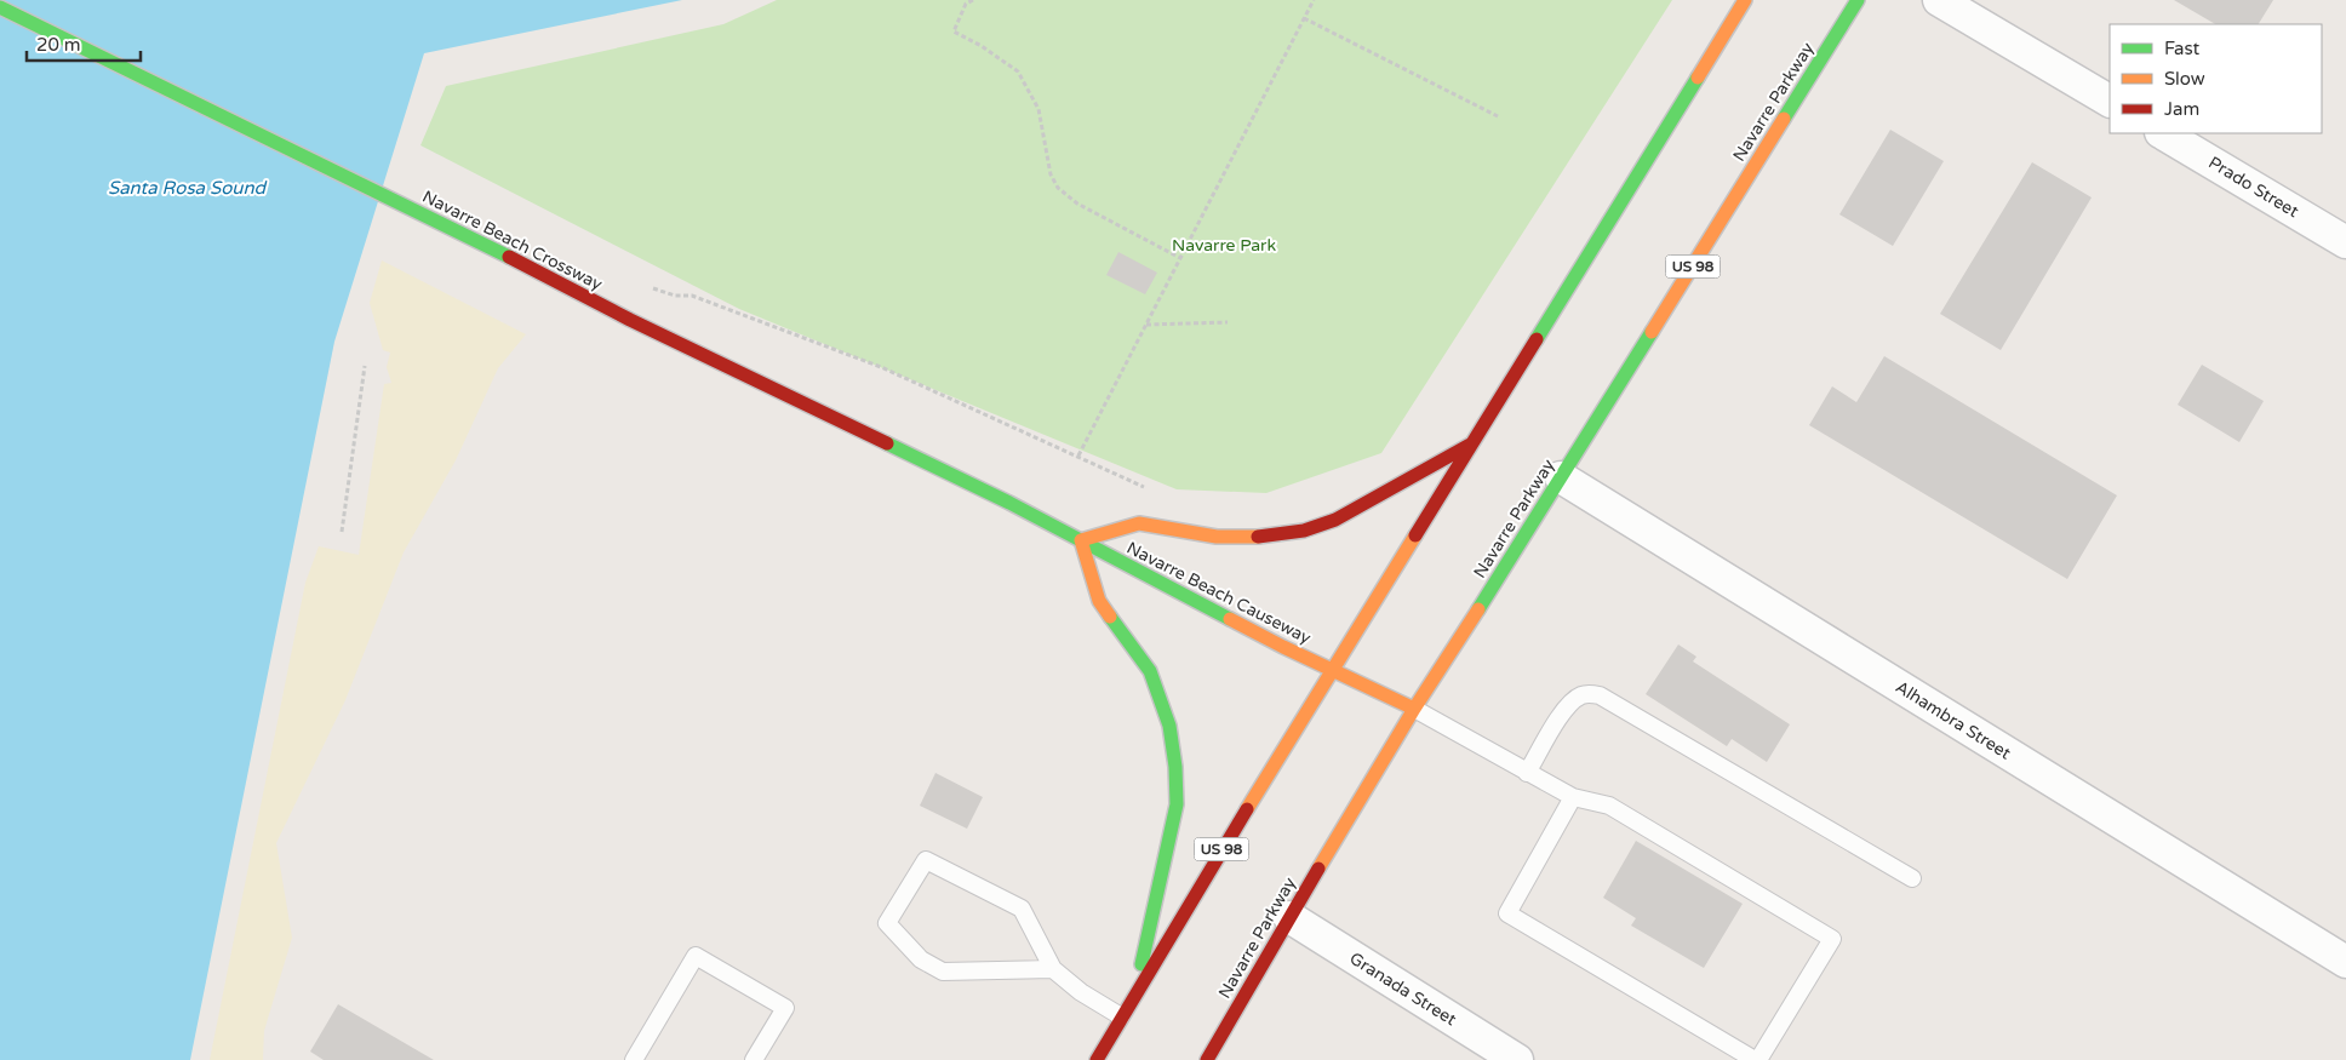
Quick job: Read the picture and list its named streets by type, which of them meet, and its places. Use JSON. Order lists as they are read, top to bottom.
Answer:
{
  "streets": {
    "main road": [
      "Navarre Parkway",
      "Navarre Beach Crossway",
      "US 98",
      "Navarre Beach Causeway"
    ],
    "street": ["Prado Street", "Alhambra Street", "Granada Street"]
  },
  "crossings": [
    ["Navarre Parkway", "Navarre Beach Causeway"],
    ["Navarre Parkway", "Alhambra Street"],
    ["Navarre Parkway", "Granada Street"],
    ["Navarre Beach Crossway", "Navarre Beach Causeway"],
    ["US 98", "Navarre Beach Causeway"]
  ],
  "water": ["Santa Rosa Sound"],
  "parks": ["Navarre Park"],
  "legend": ["Fast", "Slow", "Jam"],
  "scale_bar": "20 m"
}
